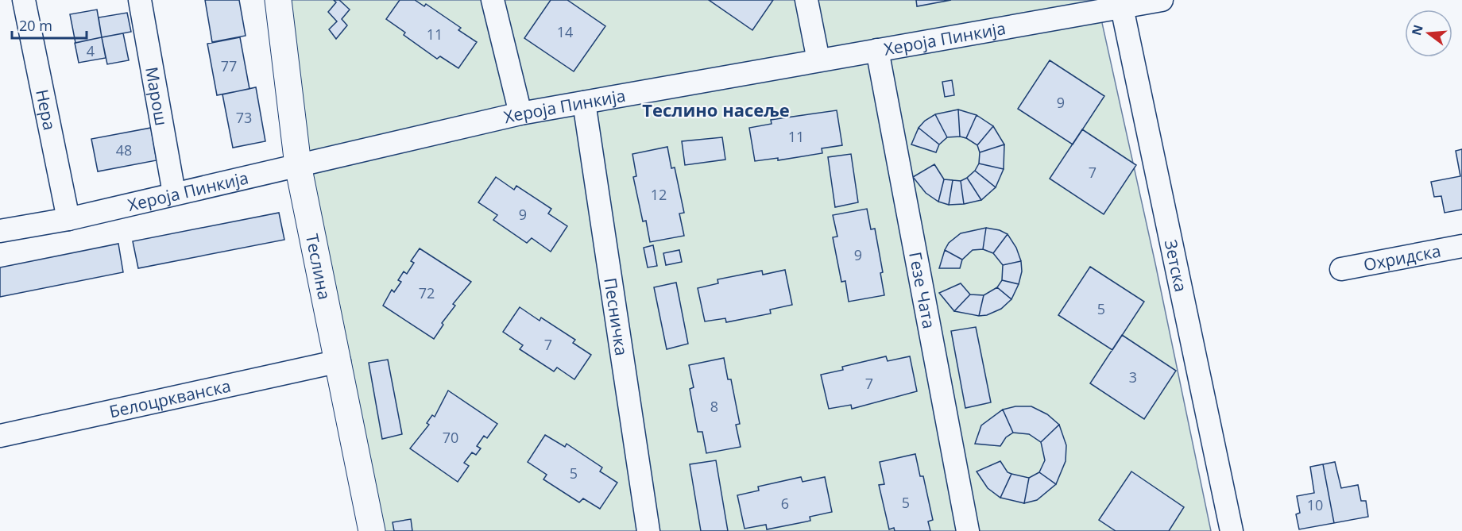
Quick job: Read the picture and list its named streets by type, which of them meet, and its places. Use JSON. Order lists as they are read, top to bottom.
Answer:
{
  "streets": {
    "street": [
      "Хероја Пинкија",
      "Марош",
      "Нера",
      "Охридска",
      "Зетска",
      "Теслина",
      "Гезе Чата",
      "Песничка",
      "Белоцркванска"
    ]
  },
  "crossings": [
    ["Хероја Пинкија", "Марош"],
    ["Хероја Пинкија", "Нера"],
    ["Хероја Пинкија", "Зетска"],
    ["Хероја Пинкија", "Теслина"],
    ["Хероја Пинкија", "Гезе Чата"],
    ["Хероја Пинкија", "Песничка"],
    ["Теслина", "Белоцркванска"]
  ],
  "districts": ["Теслино насеље"],
  "house_numbers": [
    "14",
    "11",
    "4",
    "77",
    "9",
    "73",
    "11",
    "48",
    "7",
    "12",
    "9",
    "9",
    "72",
    "5",
    "7",
    "3",
    "7",
    "8",
    "70",
    "5",
    "5",
    "6",
    "10"
  ],
  "scale_bar": "20 m",
  "north": "left"
}
